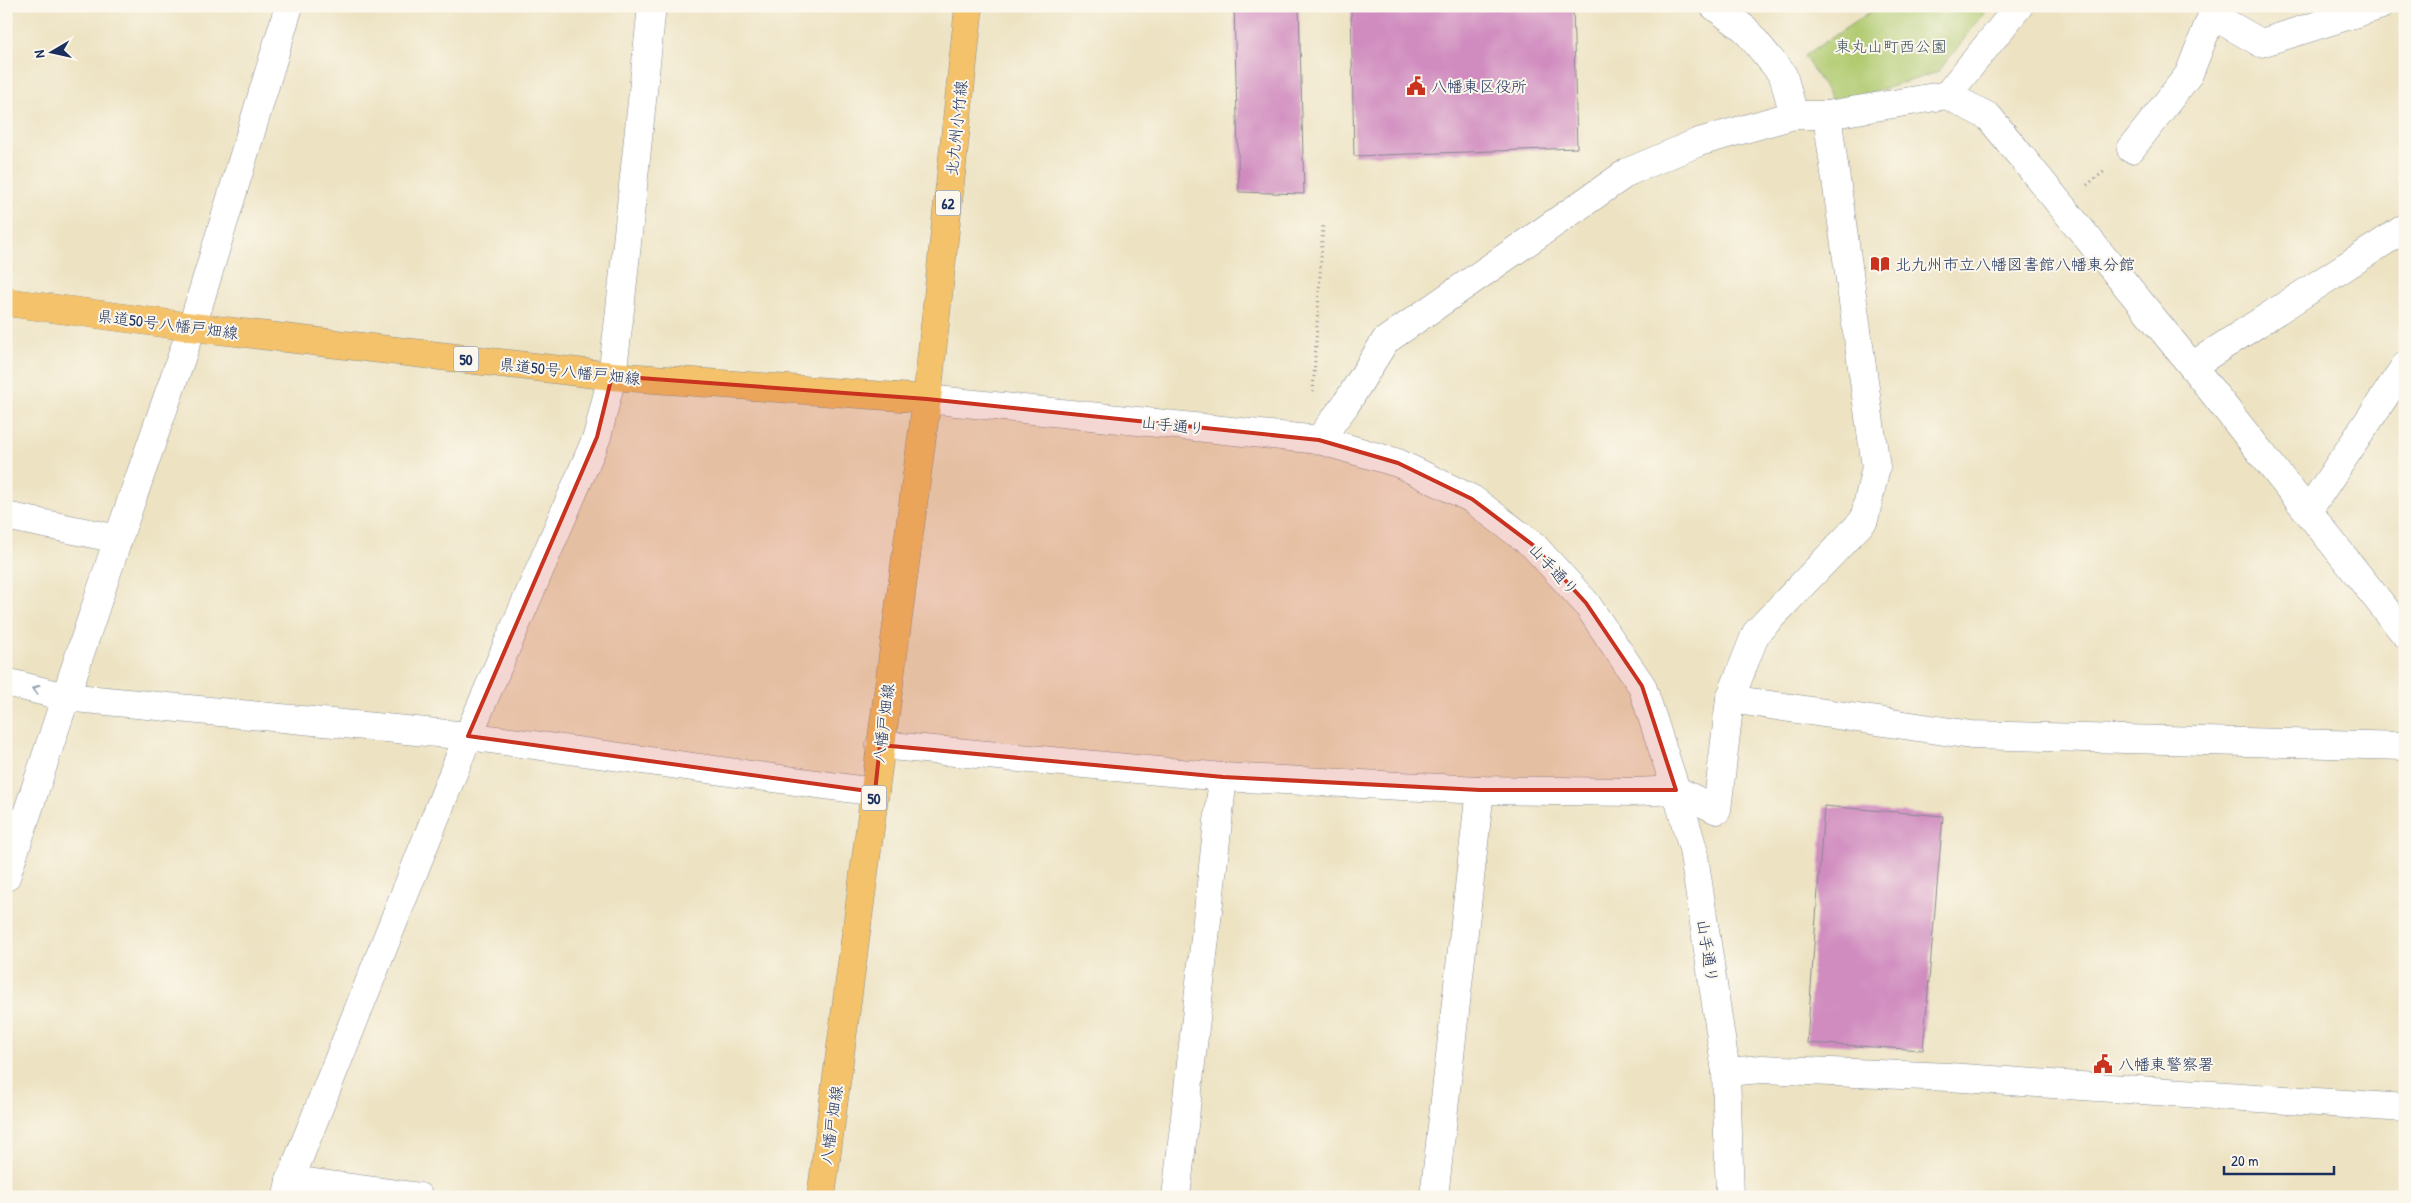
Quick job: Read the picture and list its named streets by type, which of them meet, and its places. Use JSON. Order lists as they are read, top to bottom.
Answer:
{
  "streets": {
    "main road": [
      "北九州小竹線",
      "62",
      "県道50号八幡戸畑線",
      "50",
      "八幡戸畑線"
    ],
    "street": ["山手通り"]
  },
  "crossings": [
    ["北九州小竹線", "県道50号八幡戸畑線"],
    ["北九州小竹線", "山手通り"],
    ["北九州小竹線", "八幡戸畑線"],
    ["県道50号八幡戸畑線", "山手通り"],
    ["県道50号八幡戸畑線", "八幡戸畑線"],
    ["山手通り", "八幡戸畑線"]
  ],
  "parks": ["東丸山町西公園"],
  "places": {
    "public building": ["八幡東区役所", "八幡東警察署"],
    "library": ["北九州市立八幡図書館八幡東分館"]
  },
  "scale_bar": "20 m",
  "north": "left"
}
